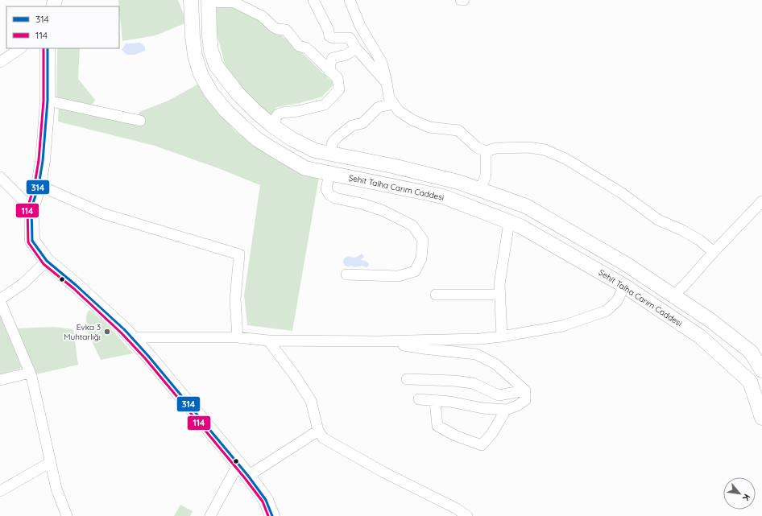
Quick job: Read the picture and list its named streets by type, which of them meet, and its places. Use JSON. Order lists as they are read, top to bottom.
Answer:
{
  "streets": {
    "street": ["Şehit Talha Carım Caddesi"]
  },
  "places": ["Evka 3 Muhtarlığı"],
  "lines": ["transit line 314", "transit line 114"],
  "legend": ["314", "114"],
  "north": "bottom right"
}
